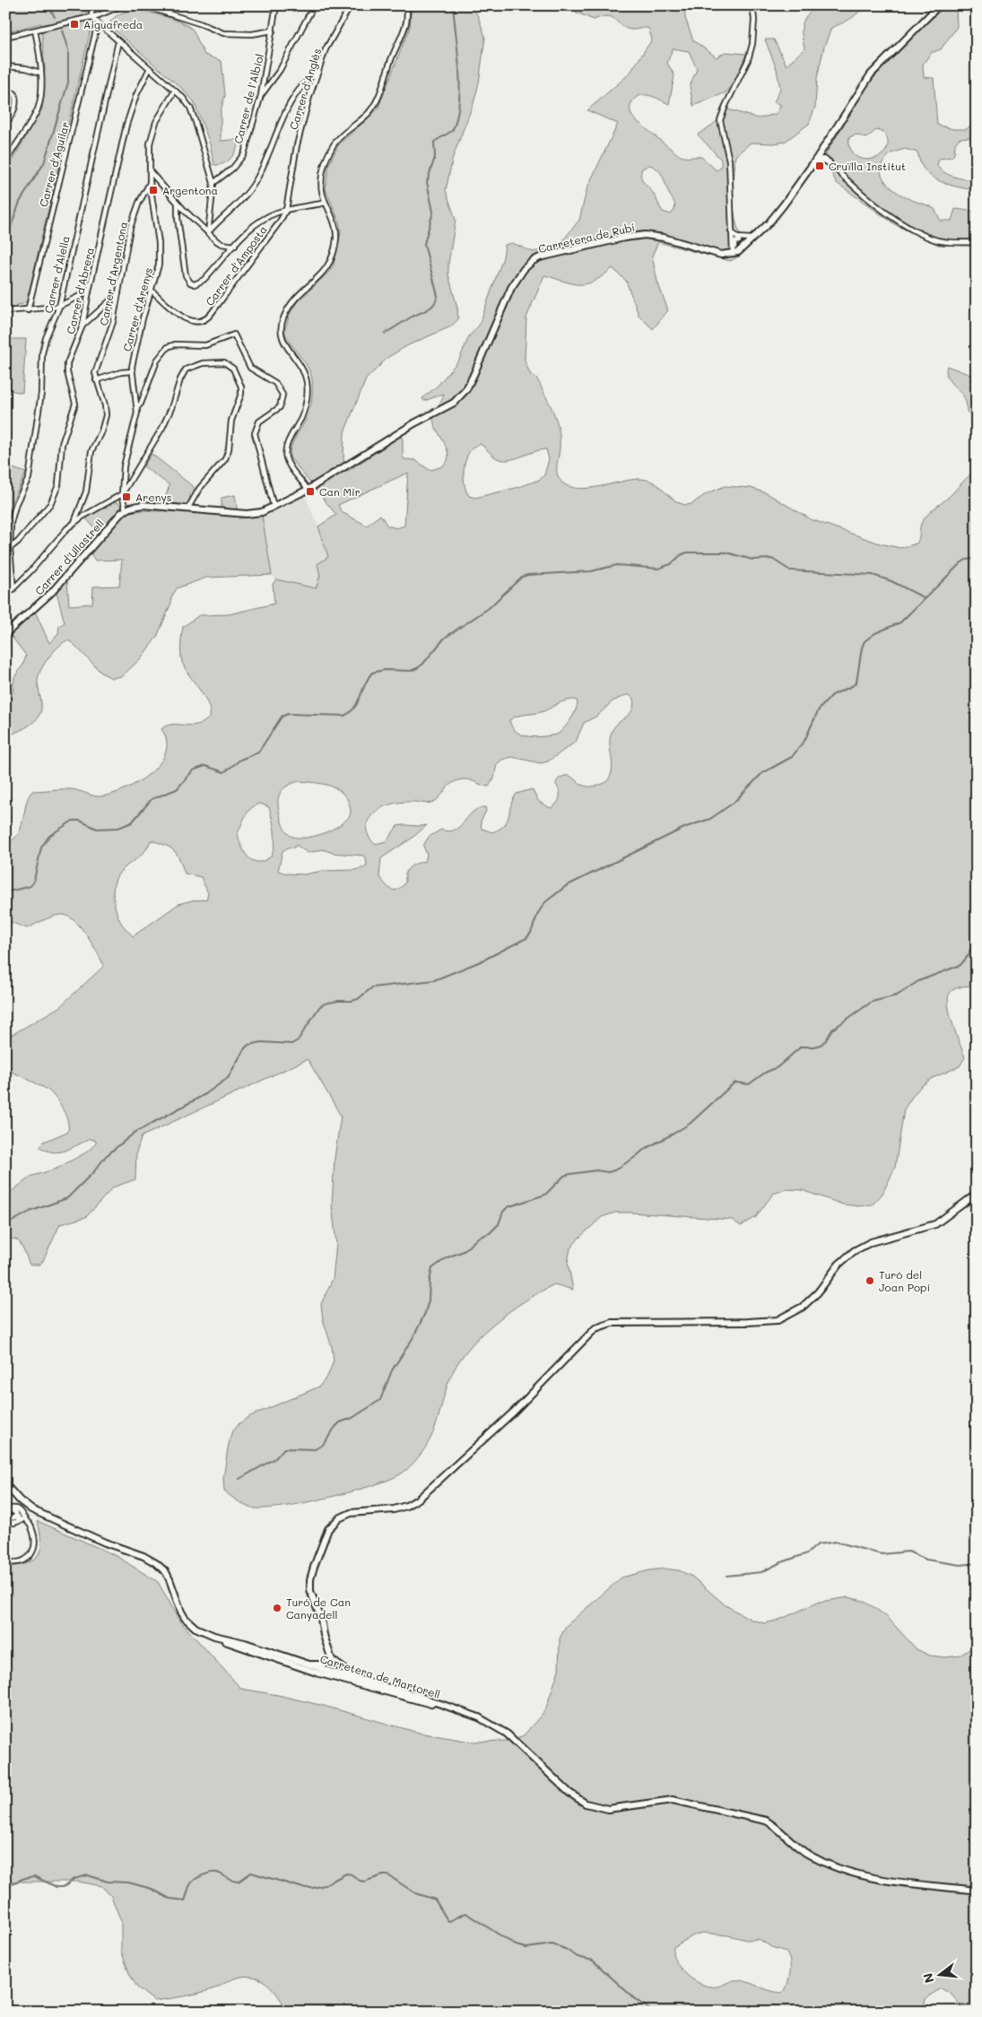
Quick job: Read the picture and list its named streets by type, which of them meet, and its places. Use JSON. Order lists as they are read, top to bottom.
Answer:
{
  "streets": {
    "street": [
      "Carrer d'Anglès",
      "Carrer de l'Albiol",
      "Carrer d'Aguilar",
      "Carretera de Rubí",
      "Carrer d'Amposta",
      "Carrer d'Argentona",
      "Carrer d'Alella",
      "Carrer d'Abrera",
      "Carrer d'Arenys",
      "Carrer d'Ullastrell",
      "Carretera de Martorell"
    ]
  },
  "crossings": [
    ["Carrer d'Anglès", "Carrer d'Amposta"],
    ["Carretera de Rubí", "Carrer d'Arenys"],
    ["Carretera de Rubí", "Carrer d'Ullastrell"],
    ["Carrer d'Amposta", "Carrer d'Arenys"],
    ["Carrer d'Argentona", "Carrer d'Arenys"],
    ["Carrer d'Alella", "Carrer d'Abrera"],
    ["Carrer d'Arenys", "Carrer d'Ullastrell"]
  ],
  "places": {
    "transit": [
      "Aiguafreda",
      "Cruïlla Institut",
      "Argentona",
      "Can Mir",
      "Arenys"
    ],
    "other": ["Turó del Joan Popí", "Turó de Can Canyadell"]
  },
  "north": "left"
}
